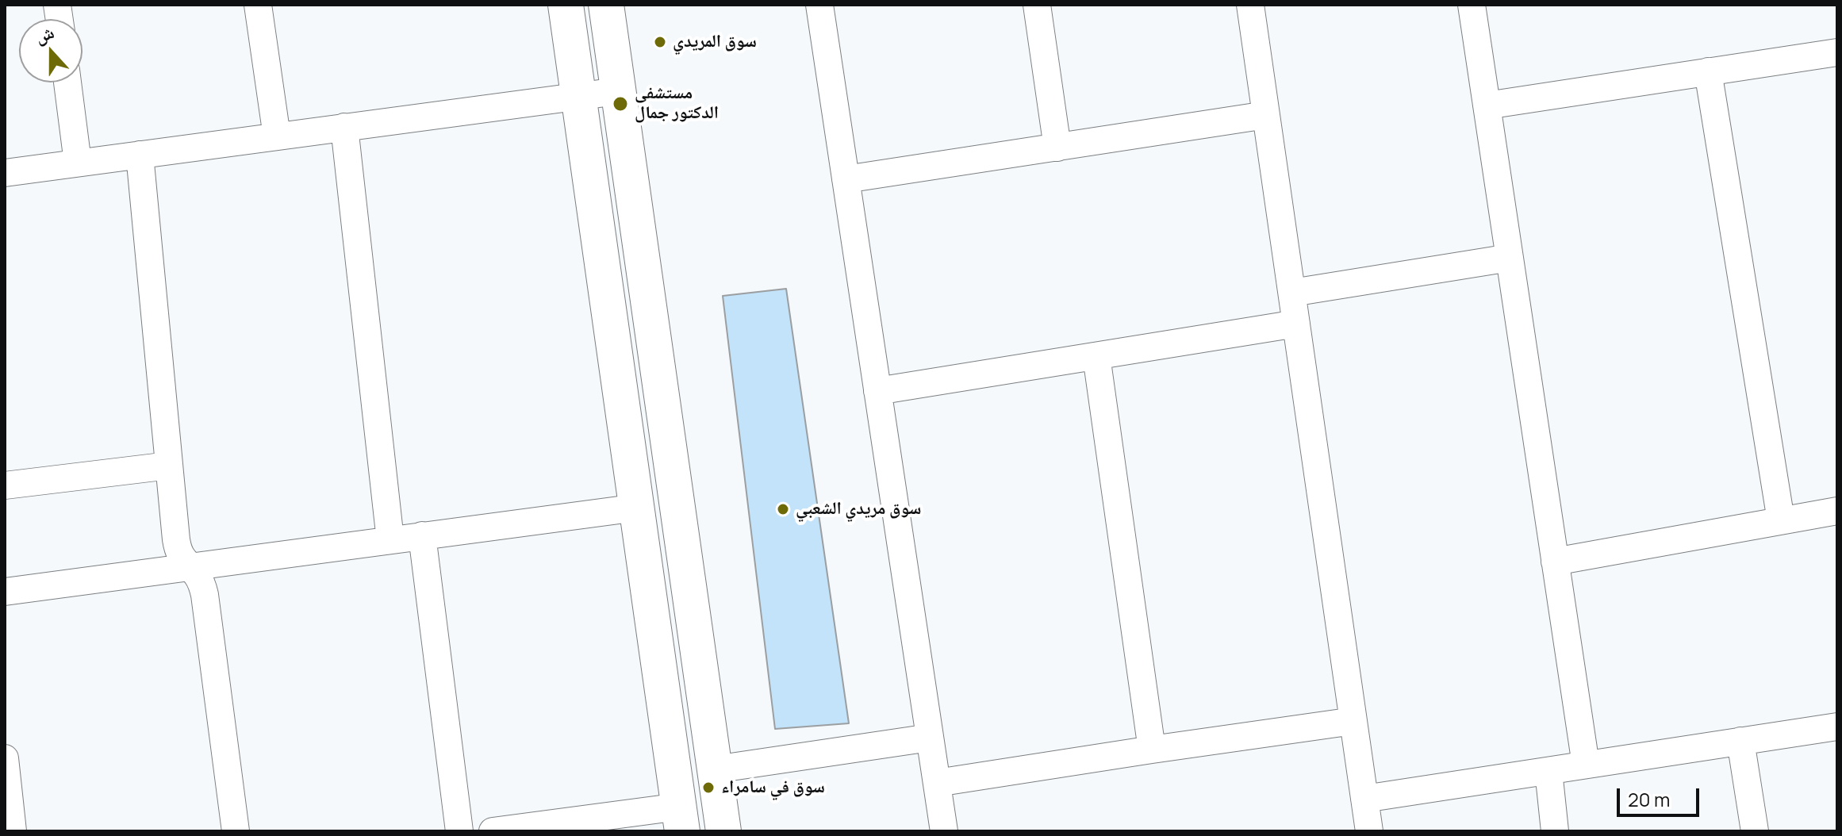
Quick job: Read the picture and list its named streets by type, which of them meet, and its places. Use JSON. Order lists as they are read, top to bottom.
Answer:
{
  "places": [
    "سوق المريدي",
    "مستشفى الدكتور جمال",
    "سوق مريدي الشعبي",
    "سوق في سامراء"
  ],
  "scale_bar": "20 m",
  "north": "top"
}
